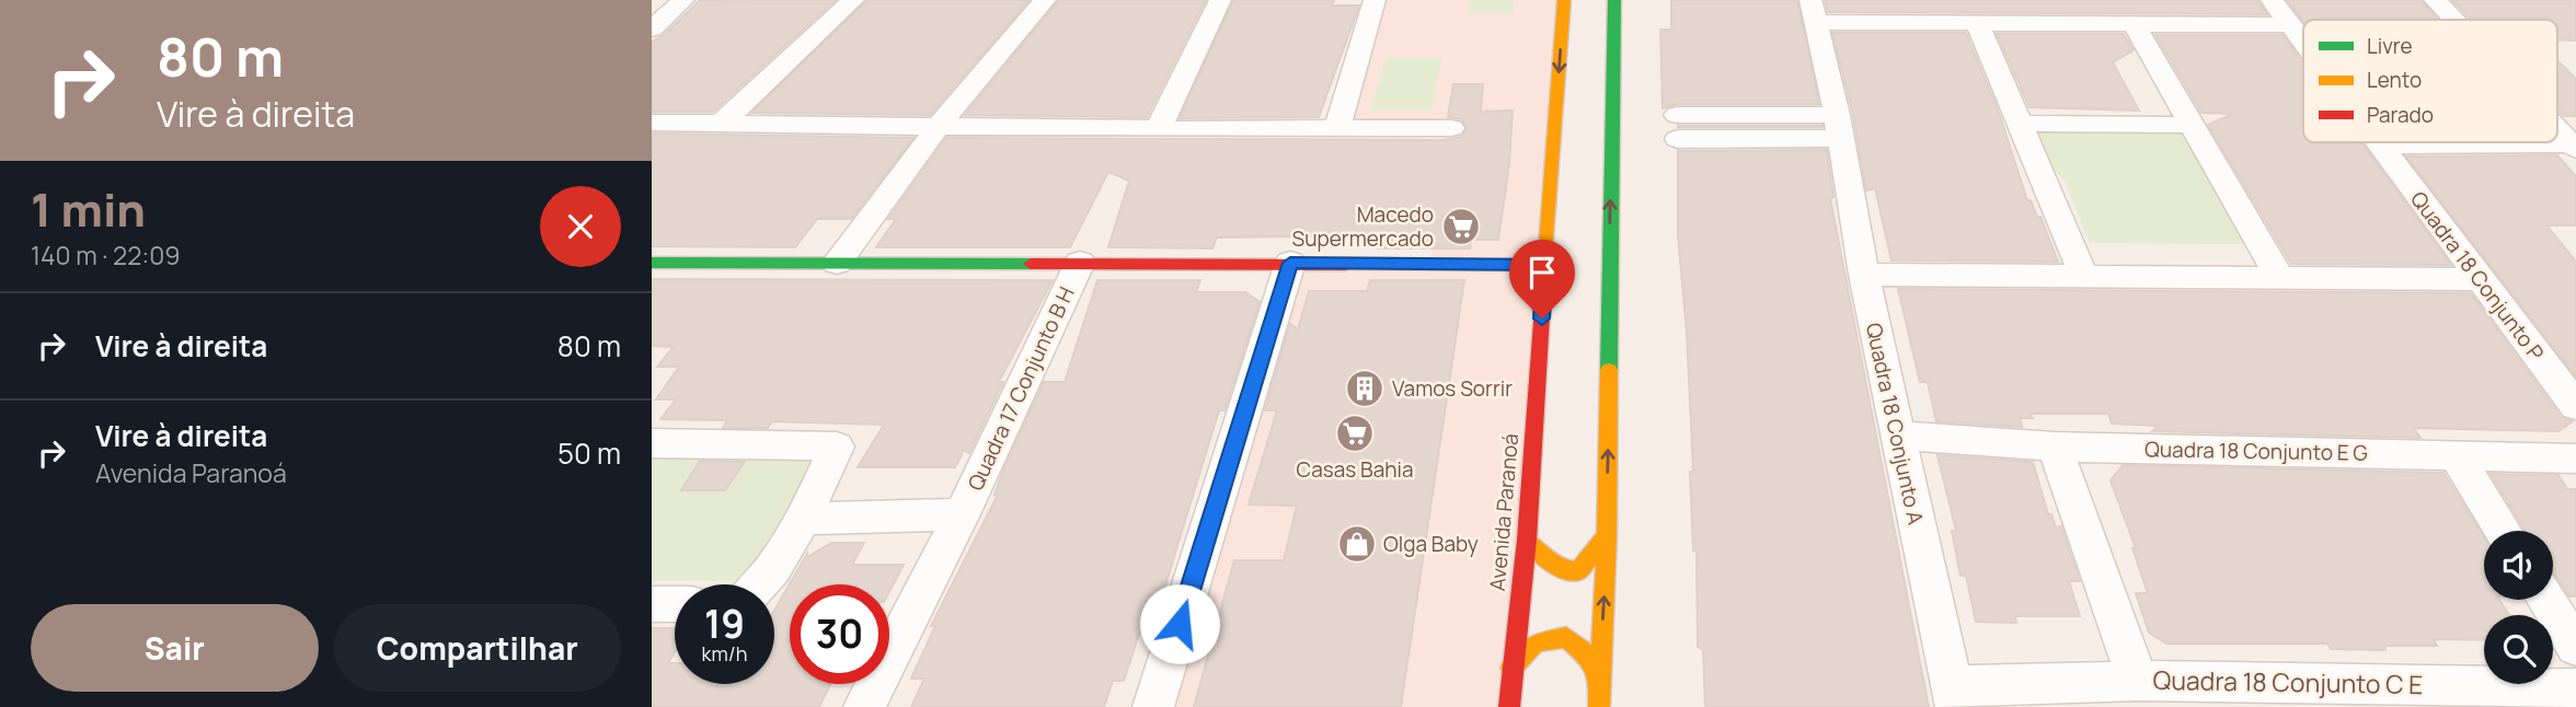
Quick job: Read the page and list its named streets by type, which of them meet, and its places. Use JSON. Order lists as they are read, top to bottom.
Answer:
{
  "streets": {
    "street": [
      "Quadra 18 Conjunto P",
      "Quadra 17 Conjunto B H",
      "Quadra 18 Conjunto A",
      "Quadra 18 Conjunto E G",
      "Avenida Paranoá",
      "Quadra 18 Conjunto C E"
    ]
  },
  "crossings": [
    ["Quadra 18 Conjunto A", "Quadra 18 Conjunto E G"],
    ["Quadra 18 Conjunto A", "Quadra 18 Conjunto C E"]
  ],
  "places": {
    "supermarket": ["Macedo Supermercado", "Casas Bahia"],
    "building": ["Vamos Sorrir"],
    "shop": ["Olga Baby"]
  },
  "legend": ["Livre", "Lento", "Parado"],
  "page": {
    "turn": ["80 m", "Vire à direita"],
    "heading": ["1 min", "140 m · 22:09"],
    "list": [
      {
        "name": "Vire à direita",
        "value": "80 m"
      },
      {
        "name": "Vire à direita",
        "note": "Avenida Paranoá",
        "value": "50 m"
      }
    ],
    "speed": "19 km/h",
    "limit": "30",
    "buttons": ["Sair", "Compartilhar"]
  }
}
